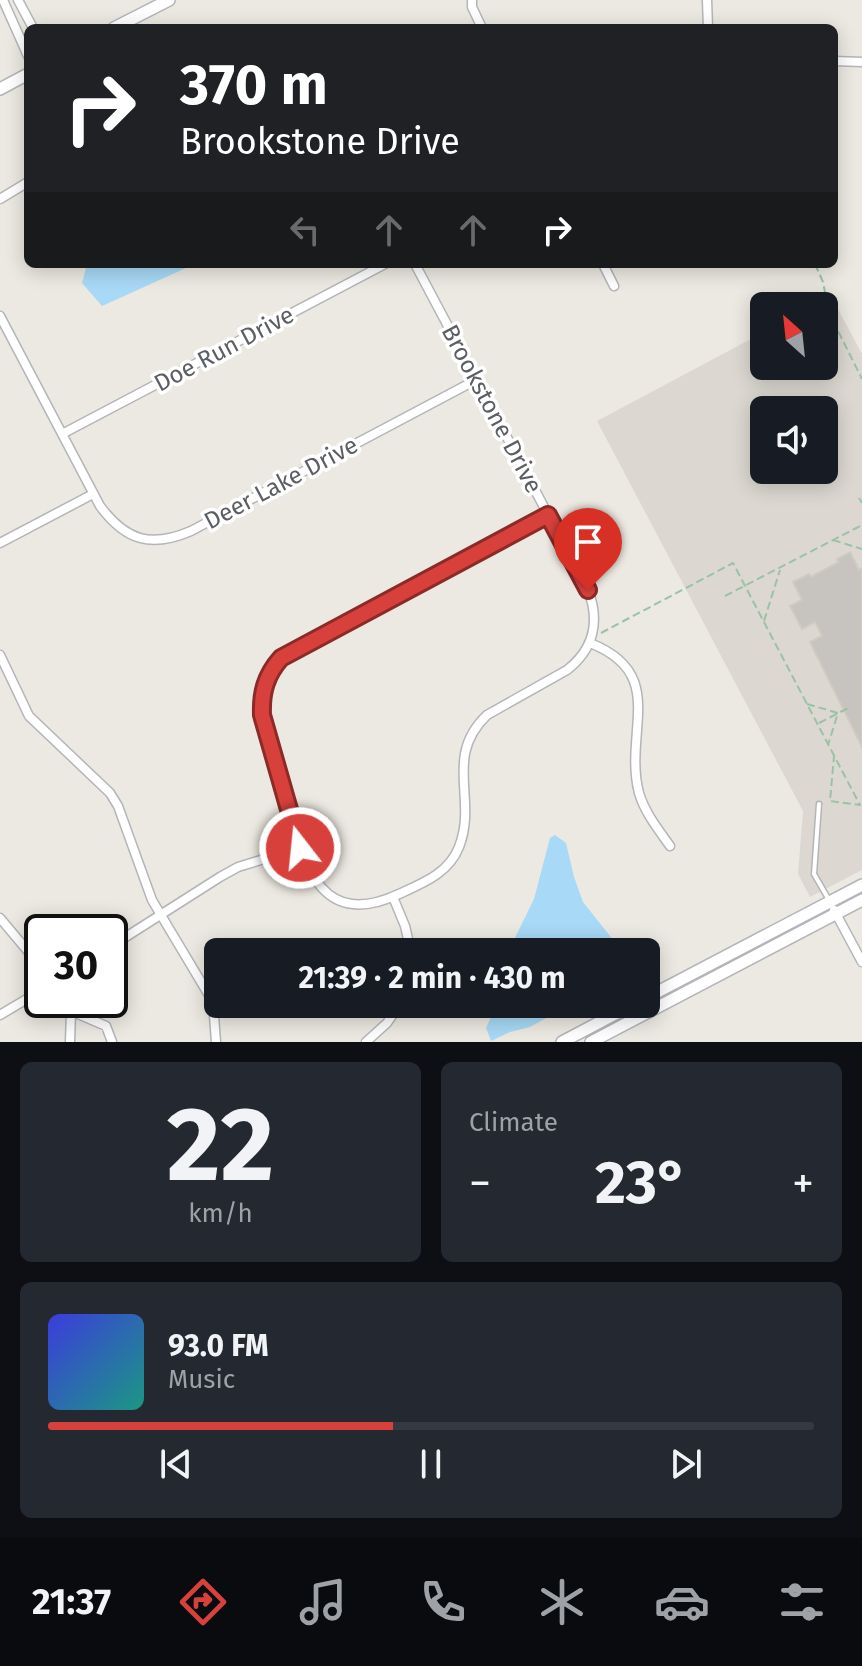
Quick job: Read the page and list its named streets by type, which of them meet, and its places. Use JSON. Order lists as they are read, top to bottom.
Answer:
{
  "streets": {
    "street": ["Doe Run Drive", "Brookstone Drive", "Deer Lake Drive"]
  },
  "crossings": [
    ["Doe Run Drive", "Deer Lake Drive"],
    ["Brookstone Drive", "Deer Lake Drive"]
  ],
  "north": "top left",
  "page": {
    "turn": ["370 m", "Brookstone Drive"],
    "limit": "30",
    "trip": "21:39 · 2 min · 430 m",
    "tile": [
      ["22", "km/h"],
      "Climate"
    ],
    "heat": ["−", "23°", "+"],
    "song": ["93.0 FM", "Music"],
    "tabs": "21:37"
  }
}
